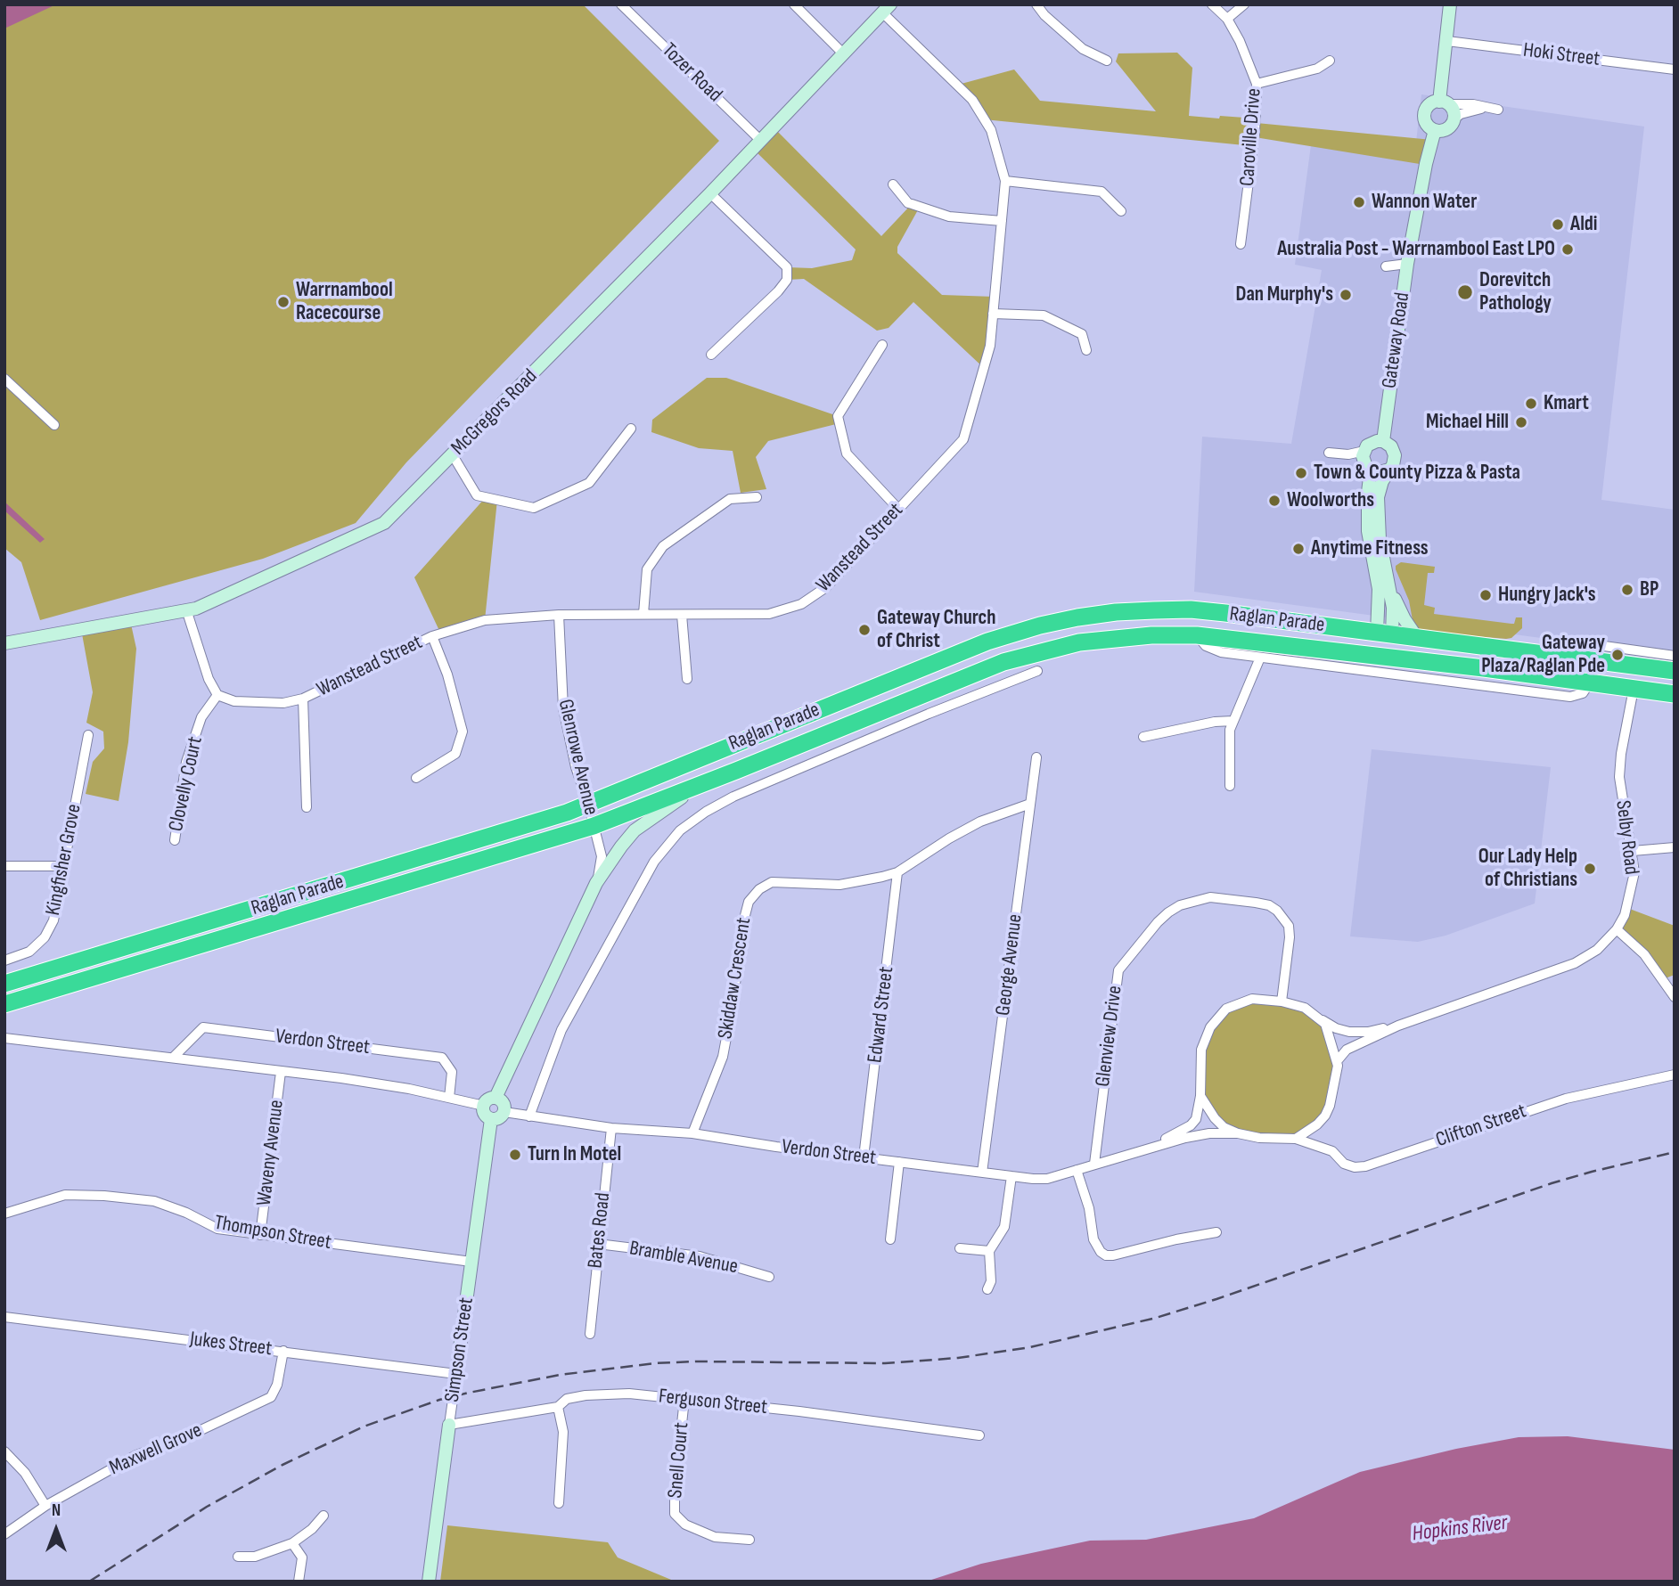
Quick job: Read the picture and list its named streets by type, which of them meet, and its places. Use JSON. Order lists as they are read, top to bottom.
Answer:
{
  "streets": {
    "highway": ["Raglan Parade"],
    "street": [
      "Hoki Street",
      "Tozer Road",
      "Caroville Drive",
      "Gateway Road",
      "McGregors Road",
      "Wanstead Street",
      "Glenrowe Avenue",
      "Clovelly Court",
      "Selby Road",
      "Kingfisher Grove",
      "George Avenue",
      "Skiddaw Crescent",
      "Edward Street",
      "Glenview Drive",
      "Verdon Street",
      "Clifton Street",
      "Waveny Avenue",
      "Bates Road",
      "Thompson Street",
      "Bramble Avenue",
      "Jukes Street",
      "Simpson Street",
      "Ferguson Street",
      "Maxwell Grove",
      "Snell Court"
    ]
  },
  "crossings": [
    ["Tozer Road", "McGregors Road"],
    ["McGregors Road", "Wanstead Street"],
    ["Wanstead Street", "Glenrowe Avenue"],
    ["Wanstead Street", "Clovelly Court"],
    ["Raglan Parade", "Glenrowe Avenue"],
    ["Raglan Parade", "Selby Road"],
    ["Selby Road", "Glenview Drive"],
    ["Selby Road", "Verdon Street"],
    ["Selby Road", "Clifton Street"],
    ["George Avenue", "Skiddaw Crescent"],
    ["George Avenue", "Verdon Street"],
    ["Skiddaw Crescent", "Edward Street"],
    ["Skiddaw Crescent", "Verdon Street"],
    ["Edward Street", "Verdon Street"],
    ["Glenview Drive", "Verdon Street"],
    ["Glenview Drive", "Clifton Street"],
    ["Verdon Street", "Clifton Street"],
    ["Verdon Street", "Waveny Avenue"],
    ["Verdon Street", "Bates Road"],
    ["Verdon Street", "Simpson Street"],
    ["Waveny Avenue", "Thompson Street"],
    ["Bates Road", "Bramble Avenue"],
    ["Thompson Street", "Simpson Street"],
    ["Jukes Street", "Simpson Street"],
    ["Jukes Street", "Maxwell Grove"],
    ["Simpson Street", "Ferguson Street"],
    ["Ferguson Street", "Snell Court"]
  ],
  "water": ["Hopkins River"],
  "places": [
    "Wannon Water",
    "Aldi",
    "Australia Post - Warrnambool East LPO",
    "Dorevitch Pathology",
    "Dan Murphy's",
    "Warrnambool Racecourse",
    "Kmart",
    "Michael Hill",
    "Town & County Pizza & Pasta",
    "Woolworths",
    "Anytime Fitness",
    "BP",
    "Hungry Jack's",
    "Gateway Church of Christ",
    "Gateway Plaza/Raglan Pde",
    "Our Lady Help of Christians",
    "Turn In Motel"
  ],
  "north": "top"
}
